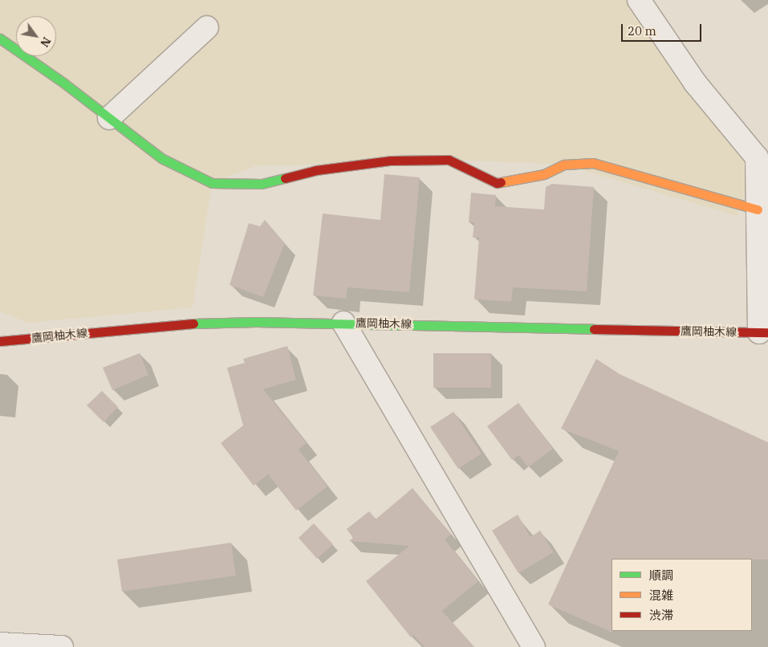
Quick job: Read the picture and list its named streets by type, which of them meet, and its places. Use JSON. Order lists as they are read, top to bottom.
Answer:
{
  "streets": {
    "street": ["鷹岡柚木線"]
  },
  "legend": ["順調", "混雑", "渋滞"],
  "scale_bar": "20 m",
  "north": "bottom right"
}
